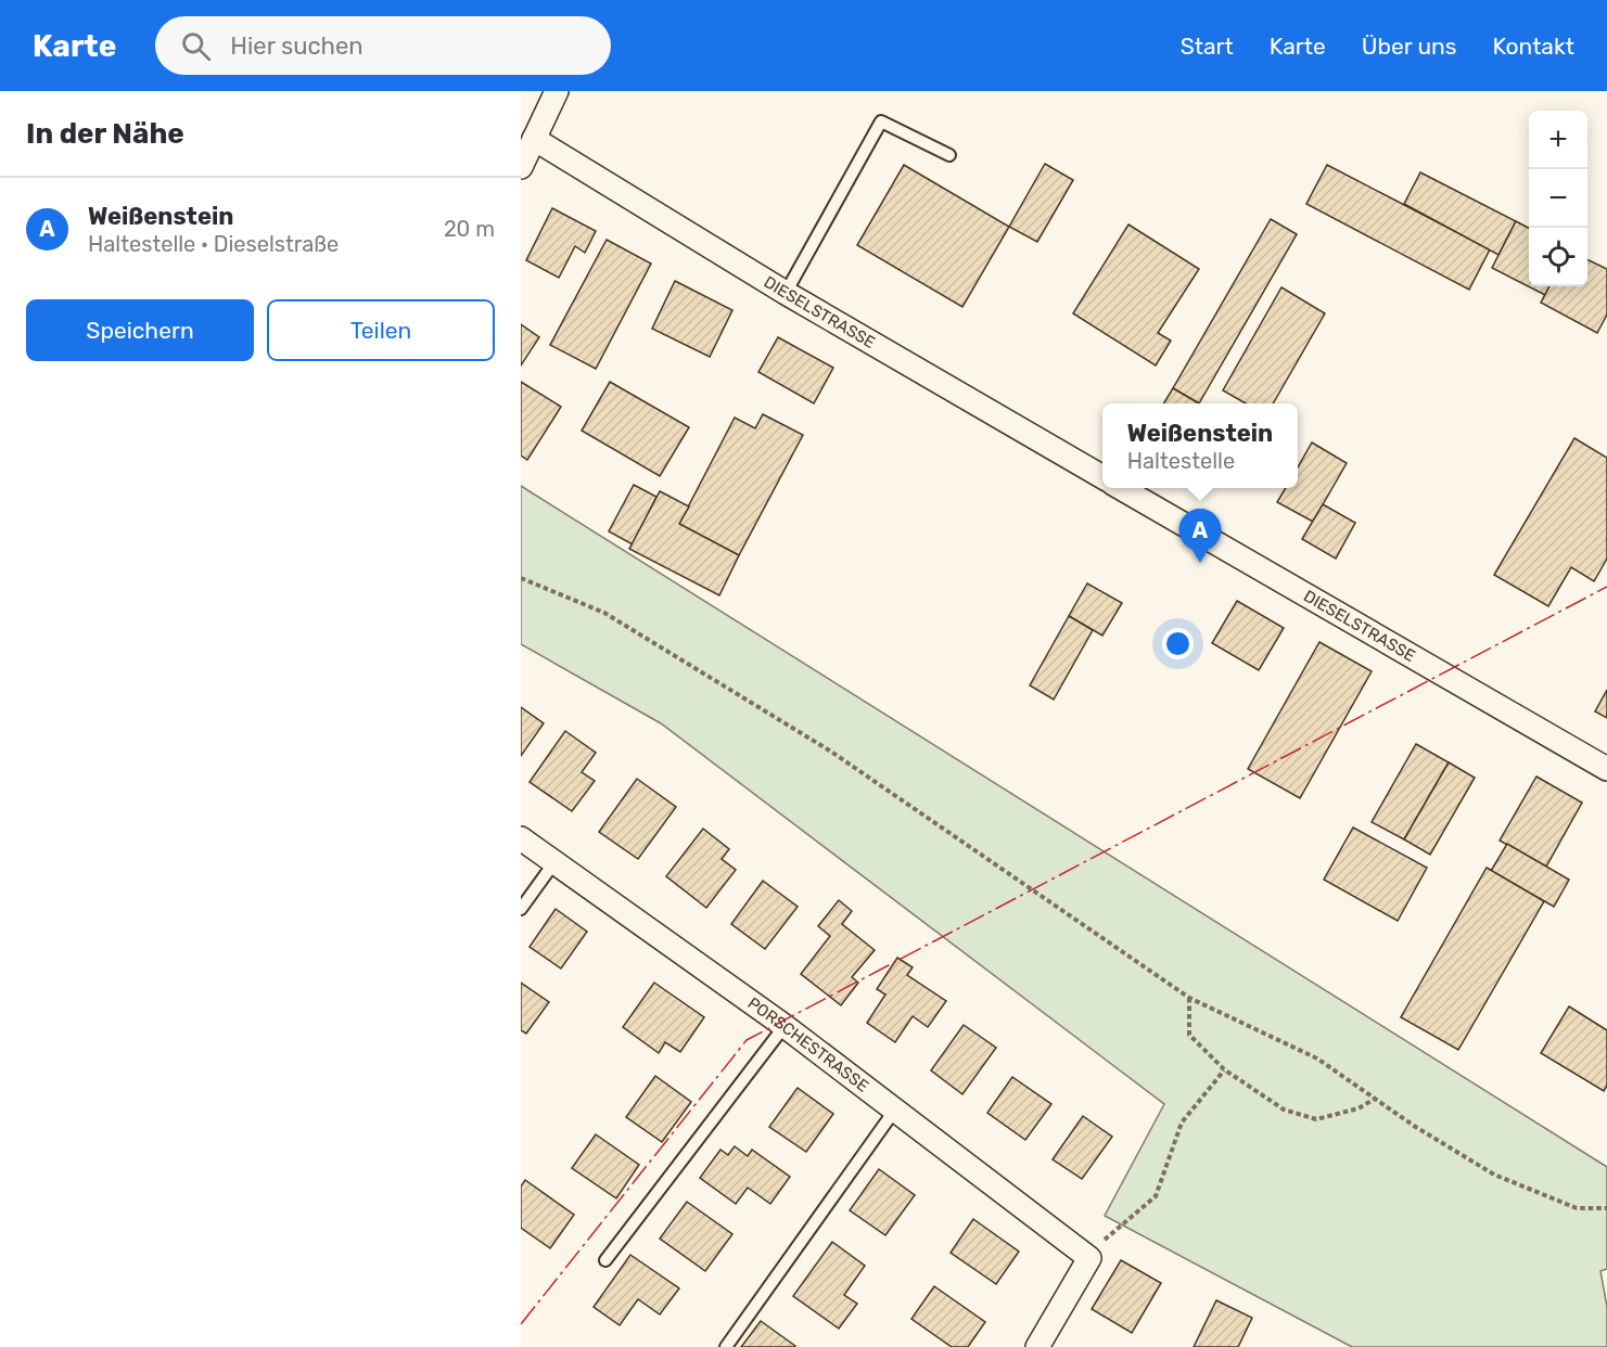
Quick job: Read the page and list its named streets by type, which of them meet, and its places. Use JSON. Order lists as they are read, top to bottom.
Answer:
{
  "streets": {
    "street": ["DIESELSTRASSE", "PORSCHESTRASSE"]
  },
  "page": {
    "header": "Karte",
    "search": "Hier suchen",
    "nav": [
      "Start",
      "Karte",
      "Über uns",
      "Kontakt"
    ],
    "heading": "In der Nähe",
    "map_buttons": ["+", "−"],
    "list": [
      {
        "mark": "A",
        "name": "Weißenstein",
        "note": "Haltestelle · Dieselstraße",
        "value": "20 m"
      }
    ],
    "buttons": ["Speichern", "Teilen"],
    "popup": ["Weißenstein", "Haltestelle"],
    "pins": "A"
  }
}
